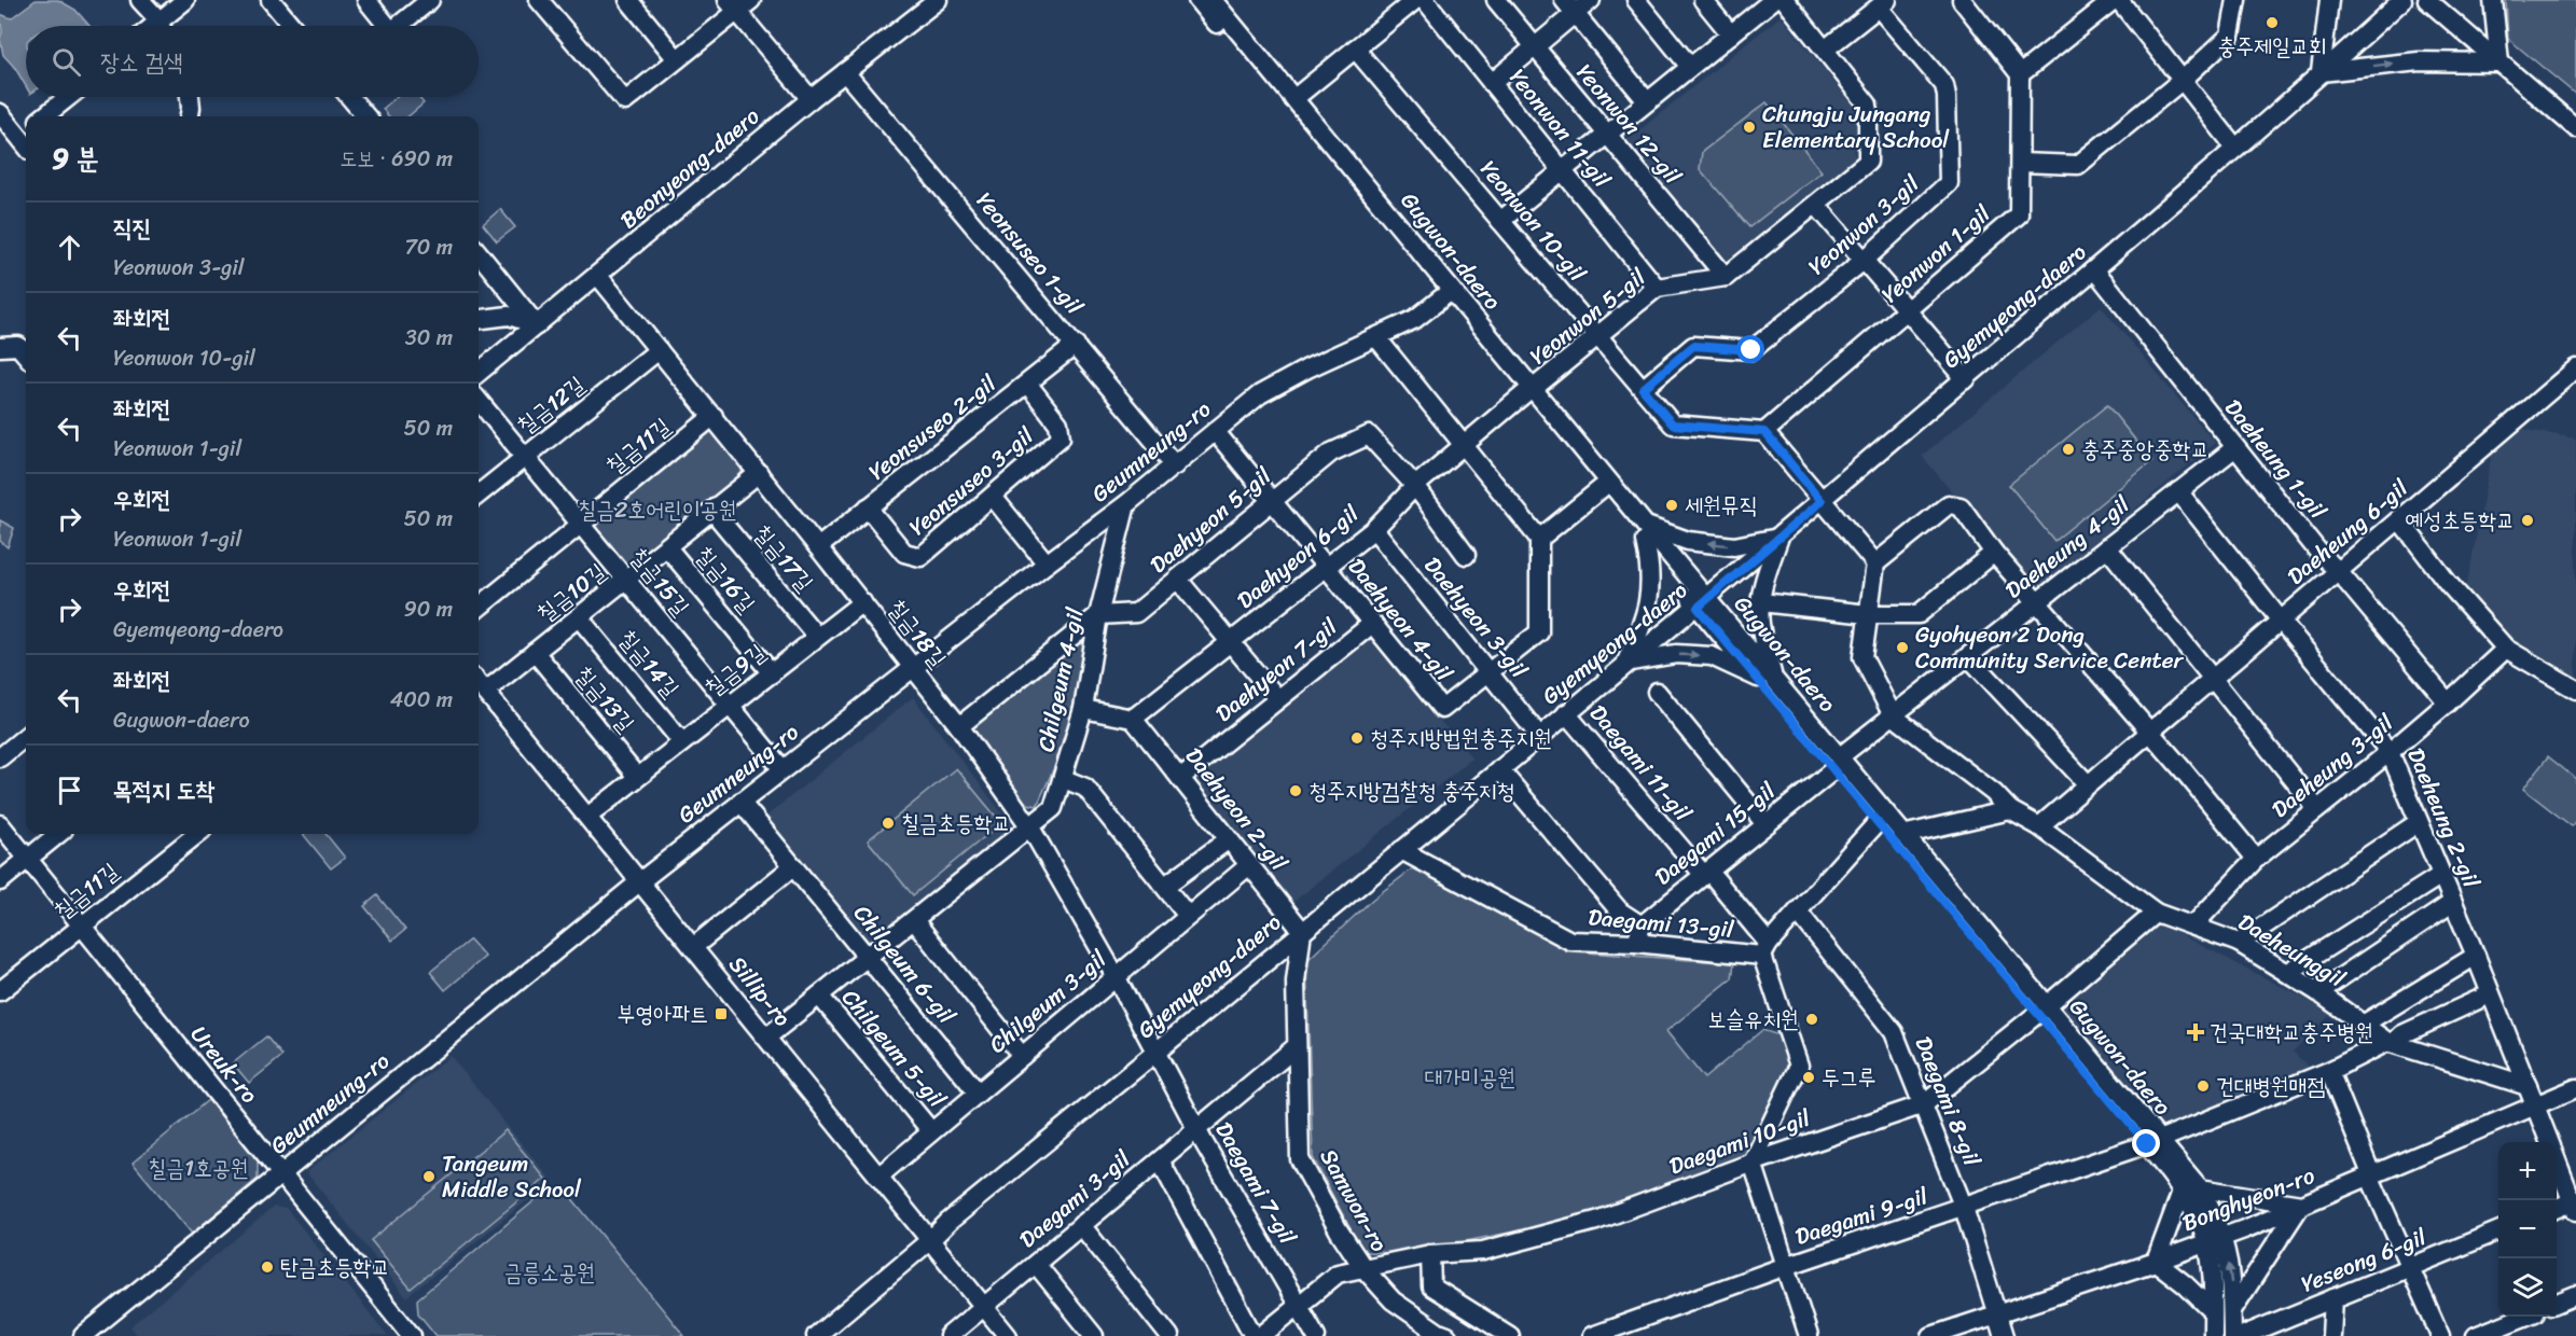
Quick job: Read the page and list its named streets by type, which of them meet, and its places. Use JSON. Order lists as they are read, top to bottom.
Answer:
{
  "streets": {
    "street": [
      "Yeonwon 12-gil",
      "Yeonwon 11-gil",
      "Beonyeong-daero",
      "Yeonwon 10-gil",
      "Yeonwon 3-gil",
      "Gugwon-daero",
      "Yeonsuseo 1-gil",
      "Yeonwon 1-gil",
      "Gyemyeong-daero",
      "Yeonwon 5-gil",
      "칠금12길",
      "Yeonsuseo 2-gil",
      "칠금11길",
      "Geumneung-ro",
      "Daeheung 1-gil",
      "Yeonsuseo 3-gil",
      "Daehyeon 5-gil",
      "Daeheung 6-gil",
      "Daeheung 4-gil",
      "Daehyeon 6-gil",
      "칠금17길",
      "칠금16길",
      "칠금15길",
      "칠금10길",
      "Daehyeon 3-gil",
      "Daehyeon 4-gil",
      "칠금18길",
      "칠금14길",
      "칠금9길",
      "Daehyeon 7-gil",
      "Chilgeum 4-gil",
      "칠금13길",
      "Daegami 11-gil",
      "Daeheung 3-gil",
      "Daehyeon 2-gil",
      "Daeheung 2-gil",
      "Daegami 15-gil",
      "Daegami 13-gil",
      "Daeheunggil",
      "Chilgeum 6-gil",
      "Sillip-ro",
      "Chilgeum 3-gil",
      "Chilgeum 5-gil",
      "Ureuk-ro",
      "Daegami 8-gil",
      "Daegami 10-gil",
      "Daegami 7-gil",
      "Daegami 3-gil",
      "Bonghyeon-ro",
      "Samwon-ro",
      "Daegami 9-gil",
      "Yeseong 6-gil"
    ]
  },
  "crossings": [
    ["Yeonwon 12-gil", "Yeonwon 5-gil"],
    ["Yeonwon 11-gil", "Yeonwon 5-gil"],
    ["Beonyeong-daero", "Yeonsuseo 1-gil"],
    ["Beonyeong-daero", "칠금18길"],
    ["Yeonwon 10-gil", "Yeonwon 3-gil"],
    ["Yeonwon 10-gil", "Yeonwon 1-gil"],
    ["Yeonwon 10-gil", "Yeonwon 5-gil"],
    ["Gugwon-daero", "Gyemyeong-daero"],
    ["Gugwon-daero", "Yeonwon 5-gil"],
    ["Gugwon-daero", "Geumneung-ro"],
    ["Gugwon-daero", "Daeheung 4-gil"],
    ["Gugwon-daero", "Daehyeon 6-gil"],
    ["Gugwon-daero", "Daegami 15-gil"],
    ["Gugwon-daero", "Daegami 10-gil"],
    ["Gugwon-daero", "Bonghyeon-ro"],
    ["Gugwon-daero", "Daegami 9-gil"],
    ["Yeonsuseo 1-gil", "Yeonsuseo 2-gil"],
    ["Yeonsuseo 1-gil", "Geumneung-ro"],
    ["Gyemyeong-daero", "Daeheung 1-gil"],
    ["Gyemyeong-daero", "Daehyeon 3-gil"],
    ["Gyemyeong-daero", "칠금18길"],
    ["Gyemyeong-daero", "Daegami 11-gil"],
    ["Gyemyeong-daero", "Daehyeon 2-gil"],
    ["Gyemyeong-daero", "Daegami 13-gil"],
    ["Gyemyeong-daero", "Sillip-ro"],
    ["Gyemyeong-daero", "Daegami 7-gil"],
    ["Gyemyeong-daero", "Samwon-ro"],
    ["Yeonwon 5-gil", "Daehyeon 6-gil"],
    ["칠금12길", "칠금15길"],
    ["칠금12길", "칠금18길"],
    ["Yeonsuseo 2-gil", "Yeonsuseo 3-gil"],
    ["Yeonsuseo 2-gil", "칠금18길"],
    ["칠금11길", "칠금15길"],
    ["칠금11길", "칠금18길"],
    ["칠금11길", "Ureuk-ro"],
    ["Geumneung-ro", "칠금15길"],
    ["Geumneung-ro", "Daehyeon 4-gil"],
    ["Geumneung-ro", "칠금18길"],
    ["Geumneung-ro", "Chilgeum 4-gil"],
    ["Geumneung-ro", "Chilgeum 6-gil"],
    ["Geumneung-ro", "Sillip-ro"],
    ["Geumneung-ro", "Ureuk-ro"],
    ["Daeheung 1-gil", "Daeheung 6-gil"],
    ["Daeheung 1-gil", "Daeheung 4-gil"],
    ["Daeheung 1-gil", "Daeheung 3-gil"],
    ["Daehyeon 5-gil", "Daehyeon 6-gil"],
    ["Daehyeon 5-gil", "Daehyeon 4-gil"],
    ["Daehyeon 5-gil", "Chilgeum 4-gil"],
    ["Daeheung 6-gil", "Daeheung 2-gil"],
    ["Daeheung 6-gil", "Daeheunggil"],
    ["Daeheung 4-gil", "Daeheung 2-gil"],
    ["Daeheung 4-gil", "Daegami 15-gil"],
    ["Daeheung 4-gil", "Daeheunggil"],
    ["Daehyeon 6-gil", "Daehyeon 3-gil"],
    ["Daehyeon 6-gil", "Daehyeon 4-gil"],
    ["Daehyeon 6-gil", "Daehyeon 2-gil"],
    ["칠금17길", "칠금10길"],
    ["칠금17길", "칠금9길"],
    ["칠금16길", "칠금10길"],
    ["칠금16길", "칠금9길"],
    ["칠금15길", "칠금10길"],
    ["칠금15길", "칠금9길"],
    ["칠금10길", "칠금18길"],
    ["칠금10길", "칠금14길"],
    ["칠금10길", "칠금13길"],
    ["칠금10길", "Sillip-ro"],
    ["Daehyeon 3-gil", "Daehyeon 4-gil"],
    ["Daehyeon 4-gil", "Daehyeon 7-gil"],
    ["칠금18길", "칠금9길"],
    ["칠금18길", "Chilgeum 4-gil"],
    ["칠금18길", "Chilgeum 3-gil"],
    ["칠금18길", "Daegami 7-gil"],
    ["칠금14길", "칠금9길"],
    ["칠금9길", "칠금13길"],
    ["칠금9길", "Sillip-ro"],
    ["Daehyeon 7-gil", "Daehyeon 2-gil"],
    ["Chilgeum 4-gil", "Chilgeum 6-gil"],
    ["Chilgeum 4-gil", "Sillip-ro"],
    ["Chilgeum 4-gil", "Chilgeum 5-gil"],
    ["Daegami 11-gil", "Daegami 15-gil"],
    ["Daegami 11-gil", "Daegami 13-gil"],
    ["Daegami 11-gil", "Daegami 10-gil"],
    ["Daeheung 3-gil", "Daeheung 2-gil"],
    ["Daeheung 3-gil", "Daeheunggil"],
    ["Daehyeon 2-gil", "Chilgeum 3-gil"],
    ["Daehyeon 2-gil", "Samwon-ro"],
    ["Daeheung 2-gil", "Daeheunggil"],
    ["Daeheung 2-gil", "Bonghyeon-ro"],
    ["Daeheung 2-gil", "Daegami 9-gil"],
    ["Daegami 15-gil", "Daegami 13-gil"],
    ["Daeheunggil", "Daegami 10-gil"],
    ["Daeheunggil", "Daegami 9-gil"],
    ["Chilgeum 6-gil", "Chilgeum 3-gil"],
    ["Sillip-ro", "Chilgeum 3-gil"],
    ["Sillip-ro", "Daegami 3-gil"],
    ["Chilgeum 3-gil", "Chilgeum 5-gil"],
    ["Daegami 8-gil", "Daegami 10-gil"],
    ["Daegami 8-gil", "Bonghyeon-ro"],
    ["Daegami 8-gil", "Daegami 9-gil"],
    ["Daegami 10-gil", "Daegami 7-gil"],
    ["Daegami 10-gil", "Samwon-ro"],
    ["Daegami 7-gil", "Daegami 3-gil"],
    ["Daegami 3-gil", "Samwon-ro"]
  ],
  "parks": [
    "칠금2호어린이공원",
    "대가미공원",
    "칠금1호공원",
    "금릉소공원"
  ],
  "places": {
    "other": [
      "충주제일교회",
      "Chungju Jungang Elementary School",
      "충주중앙중학교",
      "세원뮤직",
      "예성초등학교",
      "Gyohyeon 2 Dong Community Service Center",
      "청주지방법원충주지원",
      "청주지방검찰청 충주지청",
      "칠금초등학교",
      "보슬유치원",
      "두그루",
      "건대병원매점",
      "Tangeum Middle School",
      "탄금초등학교"
    ],
    "transit": ["부영아파트"],
    "health": ["건국대학교충주병원"]
  },
  "page": {
    "search": "장소 검색",
    "heading": ["9 분", "도보 · 690 m"],
    "list": [
      ["직진", "Yeonwon 3-gil", "70 m"],
      ["좌회전", "Yeonwon 10-gil", "30 m"],
      ["좌회전", "Yeonwon 1-gil", "50 m"],
      ["우회전", "Yeonwon 1-gil", "50 m"],
      ["우회전", "Gyemyeong-daero", "90 m"],
      ["좌회전", "Gugwon-daero", "400 m"],
      "목적지 도착"
    ],
    "map_buttons": ["+", "−"]
  }
}
